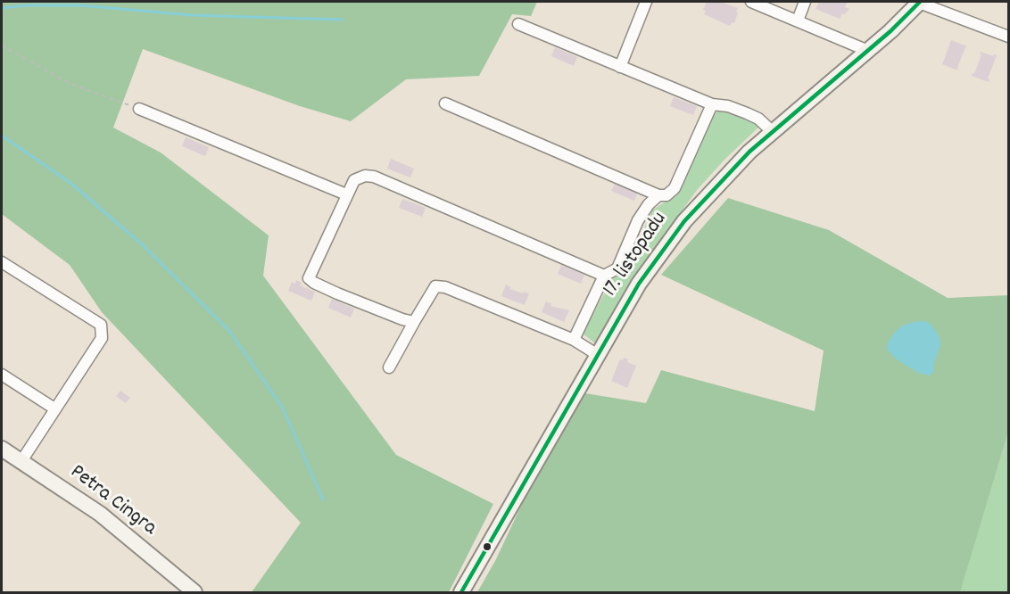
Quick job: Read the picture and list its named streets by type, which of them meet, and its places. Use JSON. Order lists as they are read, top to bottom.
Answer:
{
  "streets": {
    "main road": ["17. listopadu", "Petra Cingra"]
  }
}
